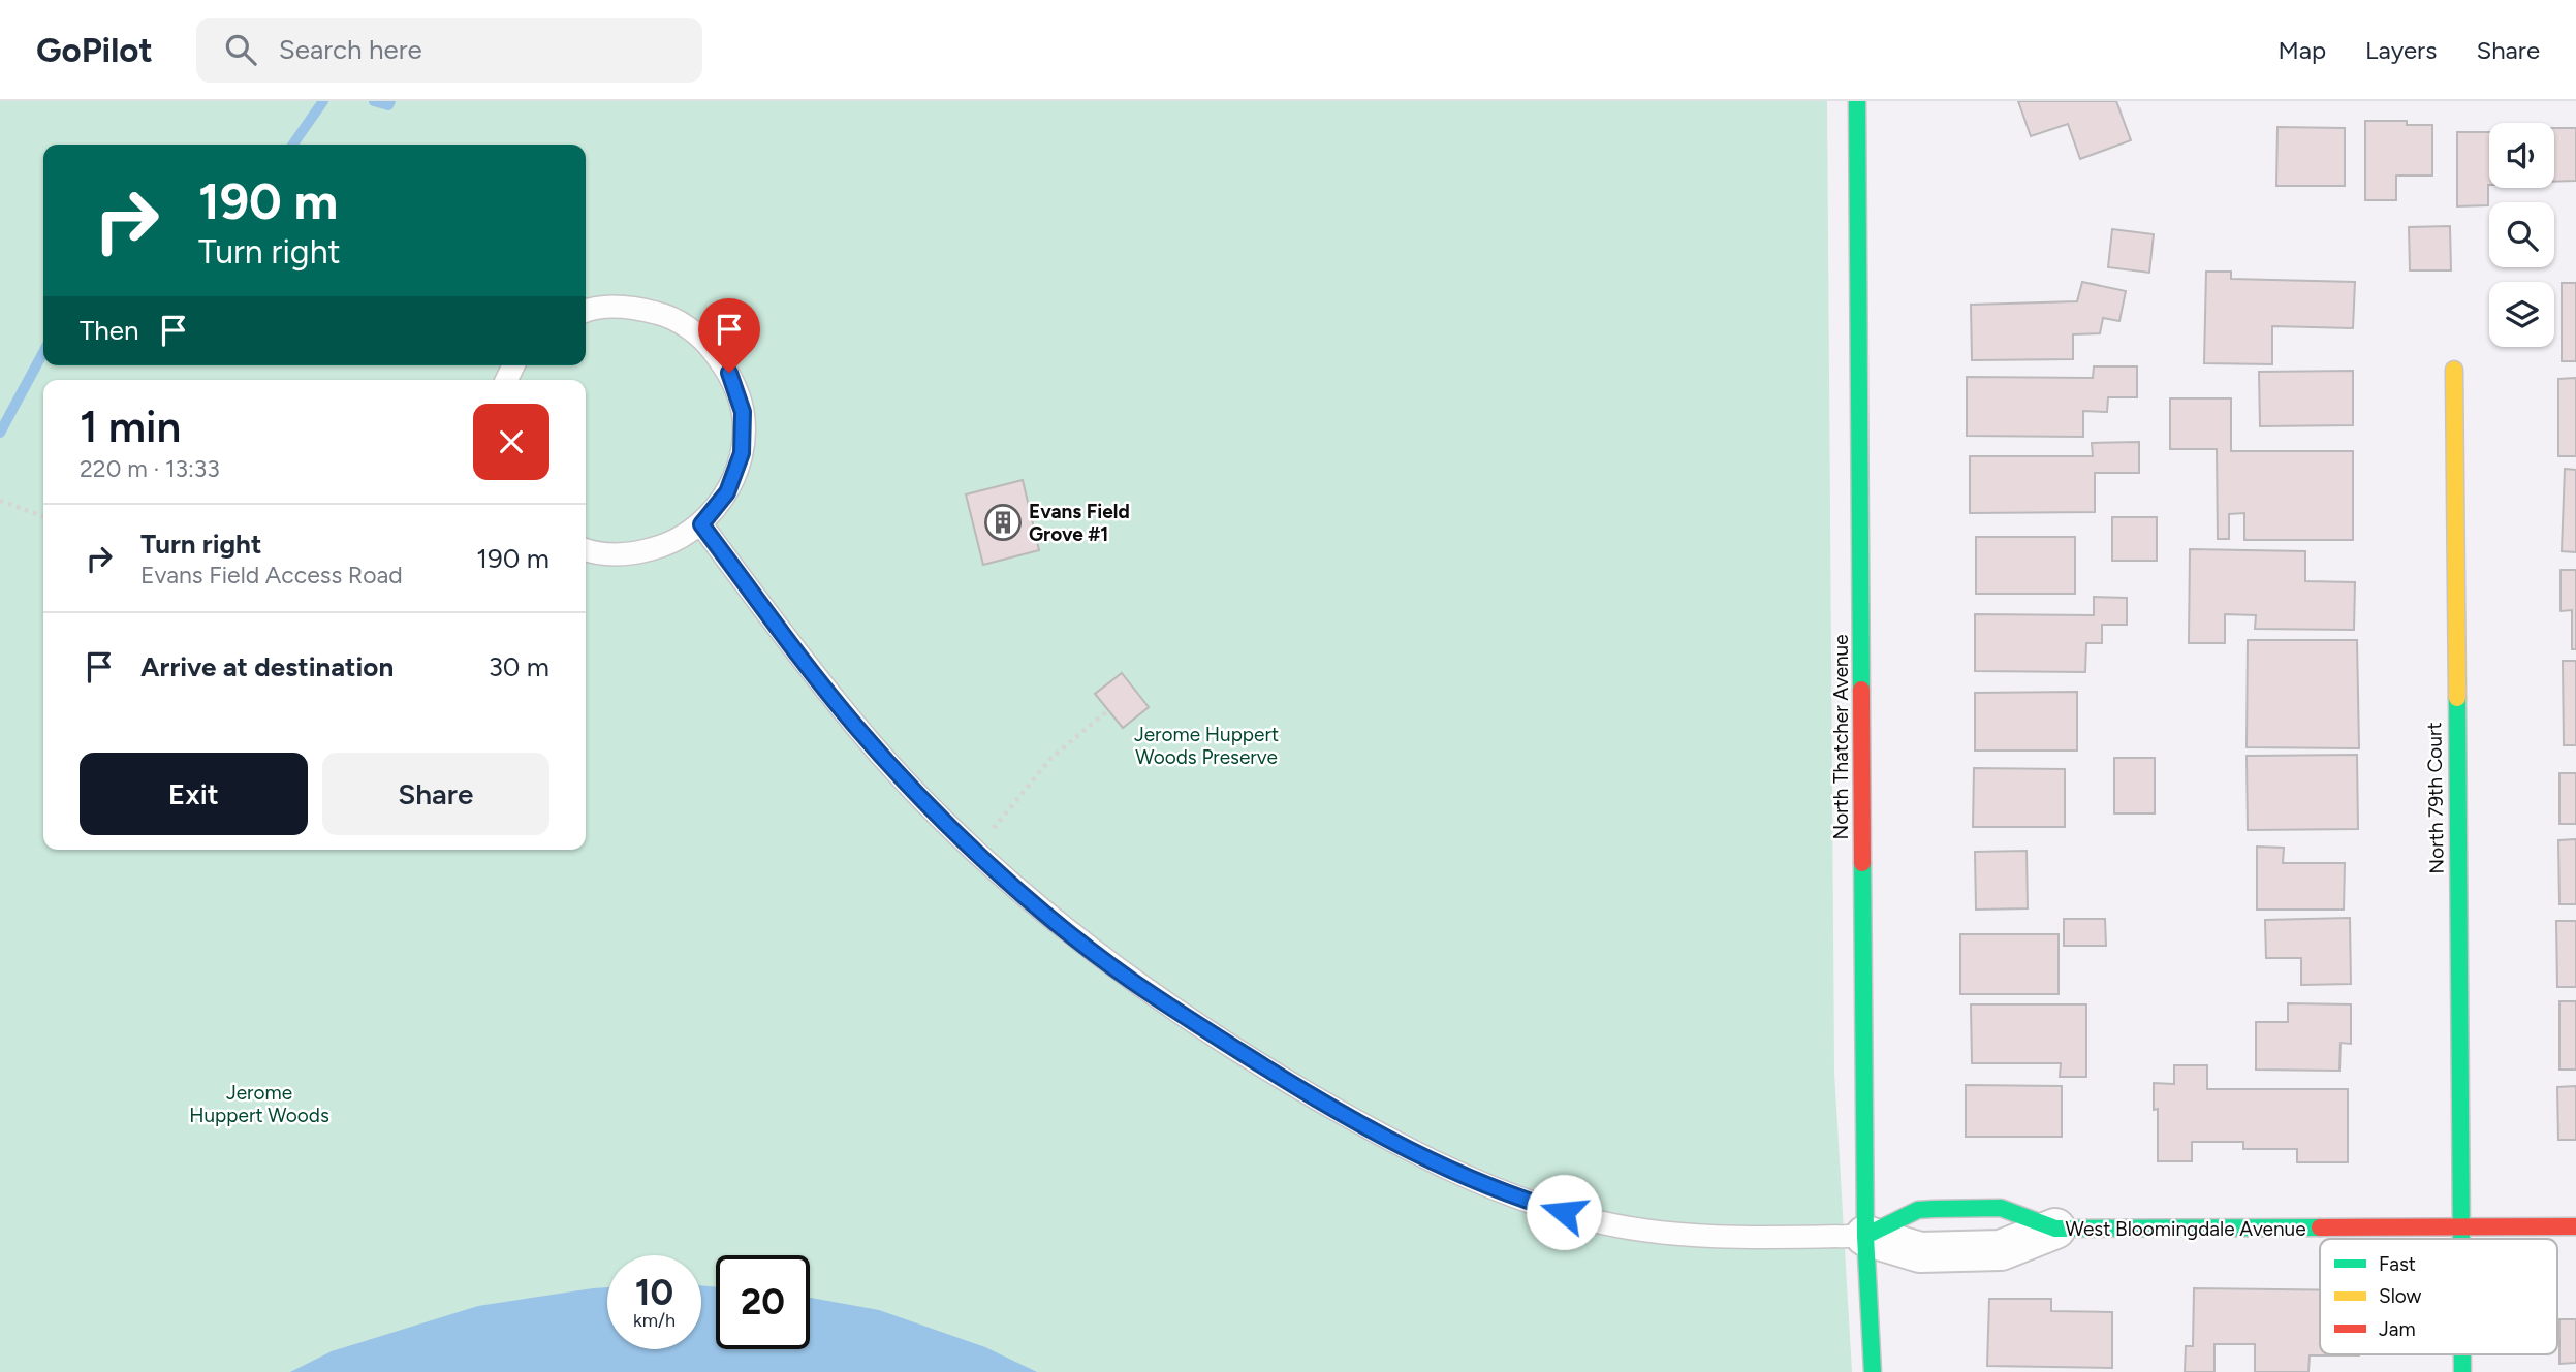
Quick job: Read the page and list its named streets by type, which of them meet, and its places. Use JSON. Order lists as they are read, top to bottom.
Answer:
{
  "streets": {
    "street": ["North Thatcher Avenue", "North 79th Court", "West Bloomingdale Avenue"]
  },
  "crossings": [
    ["North Thatcher Avenue", "West Bloomingdale Avenue"],
    ["North 79th Court", "West Bloomingdale Avenue"]
  ],
  "parks": ["Jerome Huppert Woods Preserve", "Jerome Huppert Woods"],
  "places": {
    "building": ["Evans Field Grove #1"]
  },
  "legend": ["Fast", "Slow", "Jam"],
  "page": {
    "header": "GoPilot",
    "search": "Search here",
    "nav": ["Map", "Layers", "Share"],
    "turn": ["190 m", "Turn right"],
    "then": "Then",
    "heading": ["1 min", "220 m · 13:33"],
    "list": [
      {
        "name": "Turn right",
        "note": "Evans Field Access Road",
        "value": "190 m"
      },
      {
        "name": "Arrive at destination",
        "value": "30 m"
      }
    ],
    "buttons": ["Exit", "Share"],
    "speed": "10 km/h",
    "limit": "20"
  }
}
